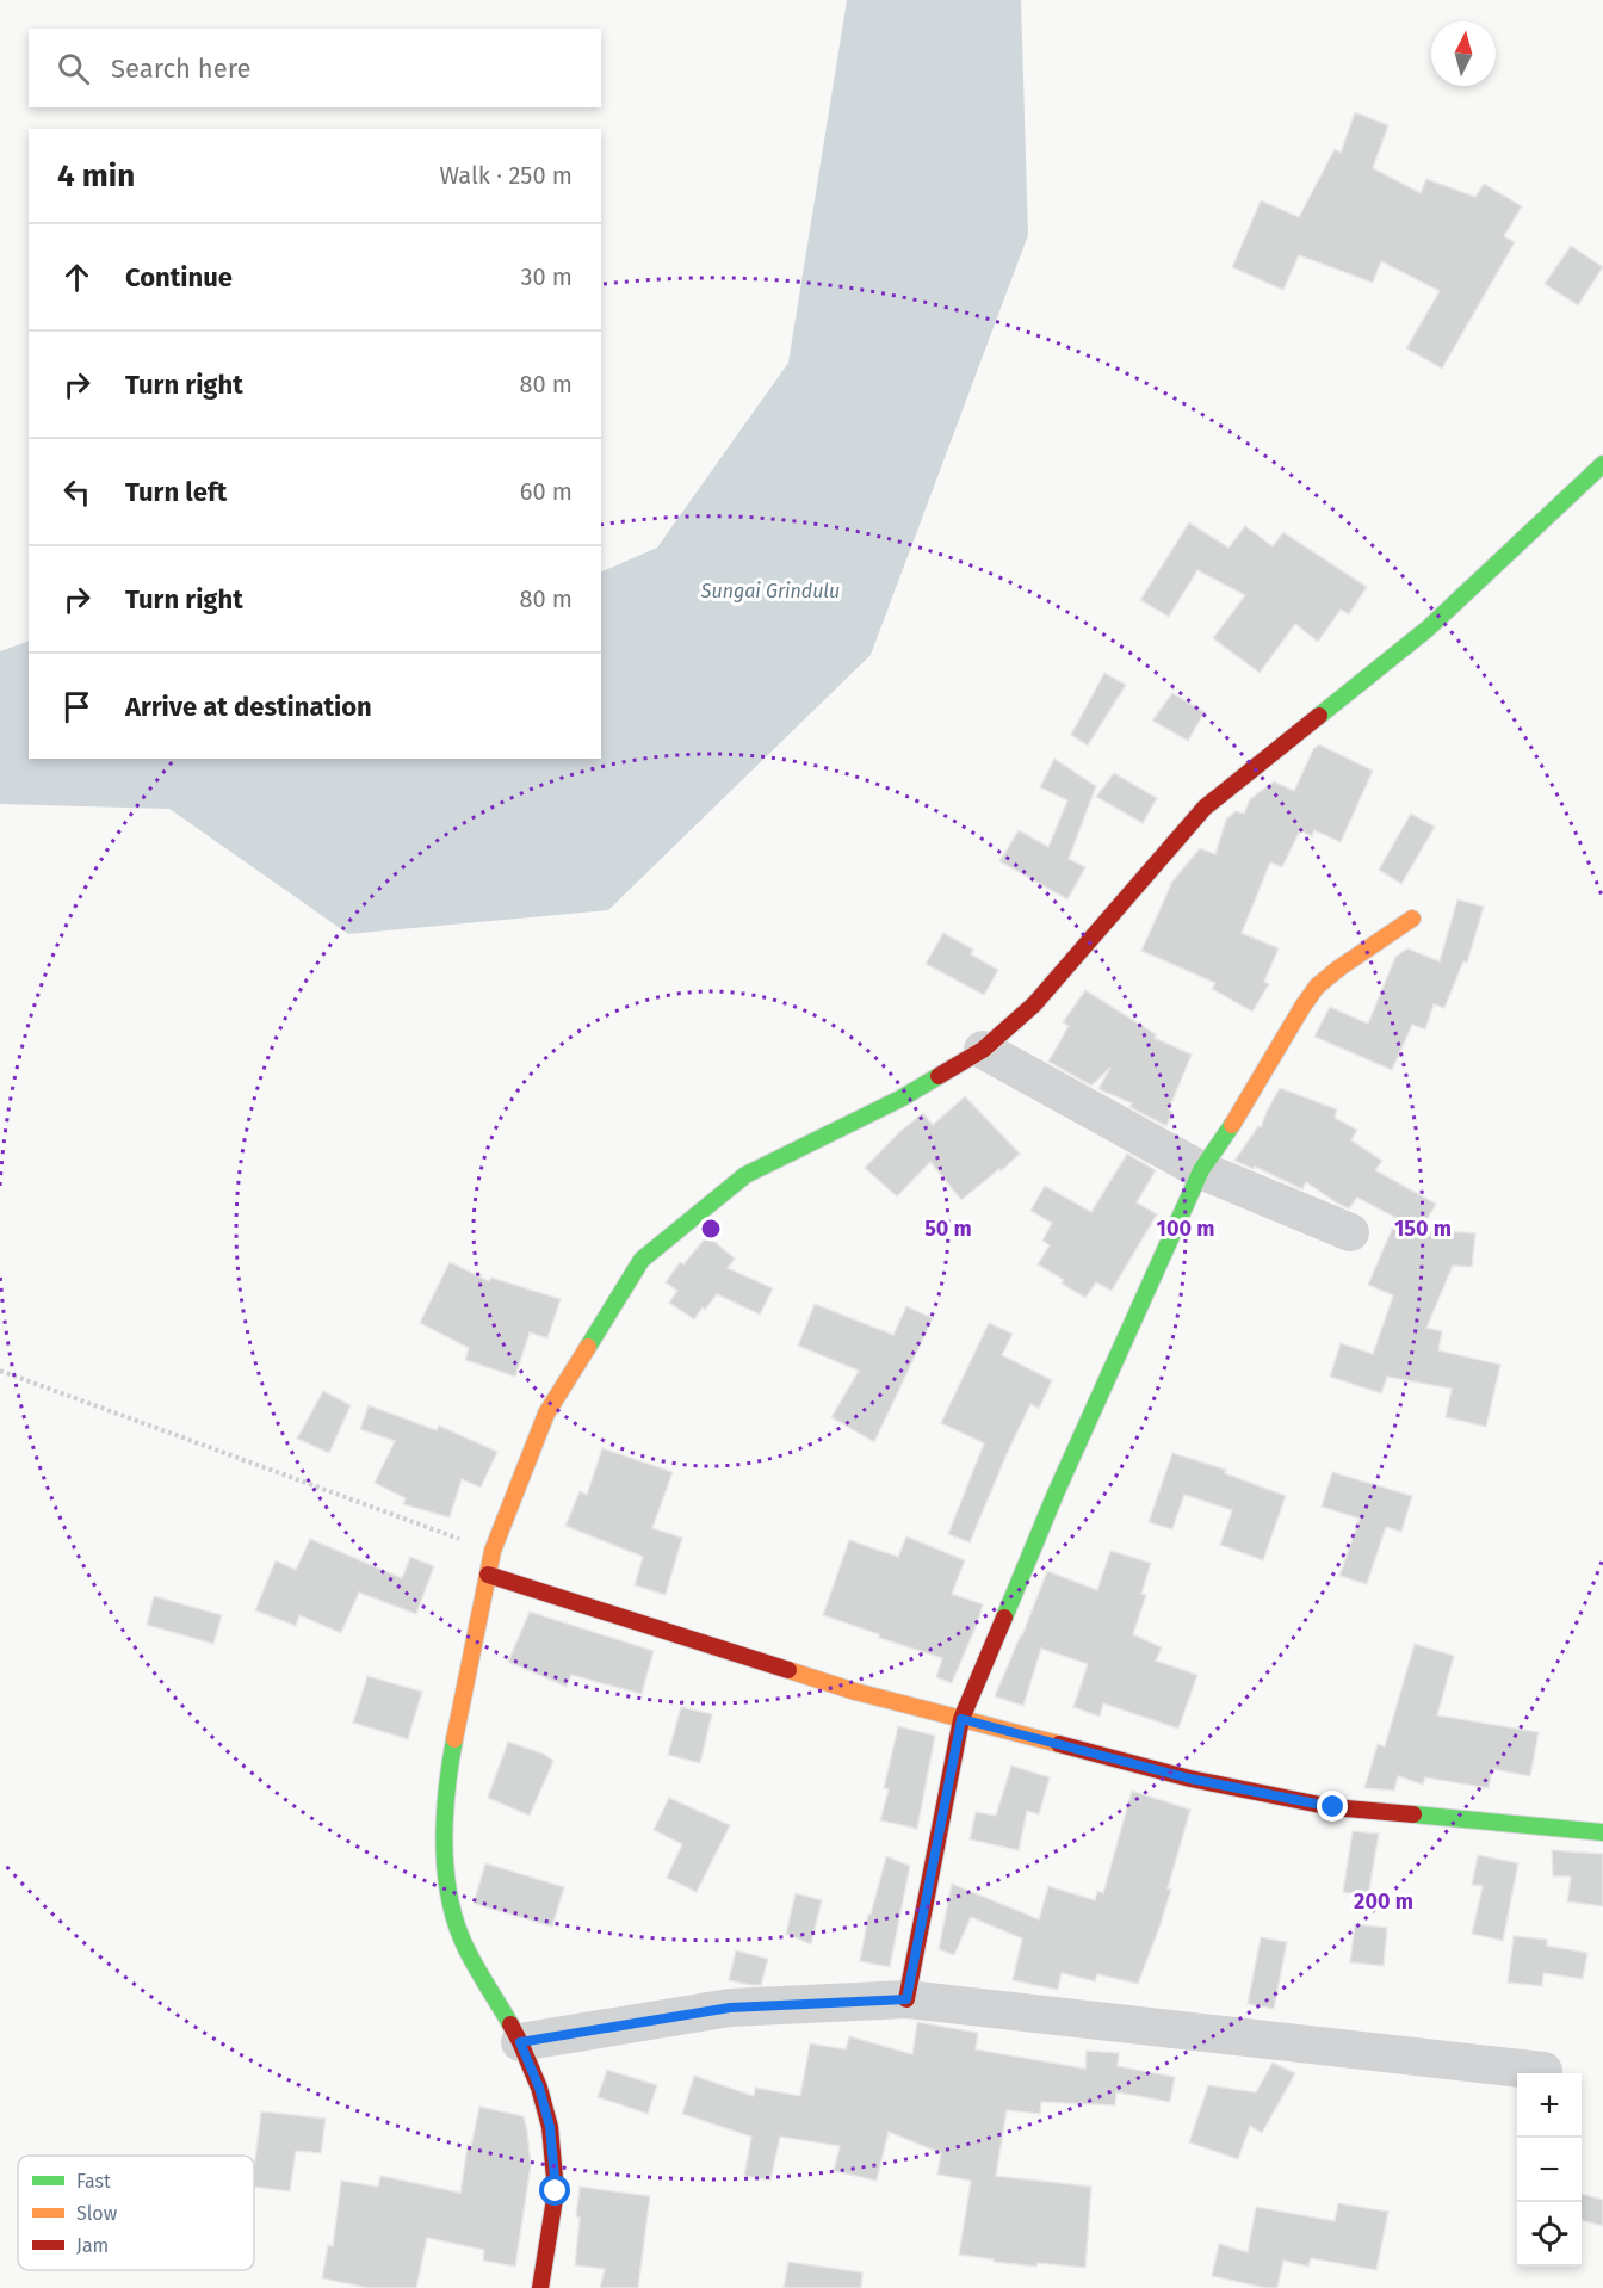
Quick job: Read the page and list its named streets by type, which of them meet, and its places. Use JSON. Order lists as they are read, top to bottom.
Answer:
{
  "water": ["Sungai Grindulu"],
  "legend": ["Fast", "Slow", "Jam"],
  "north": "top",
  "page": {
    "search": "Search here",
    "heading": ["4 min", "Walk · 250 m"],
    "list": [
      ["Continue", "30 m"],
      ["Turn right", "80 m"],
      ["Turn left", "60 m"],
      ["Turn right", "80 m"],
      "Arrive at destination"
    ],
    "map_buttons": ["+", "−"]
  },
  "rings": [
    "50 m",
    "100 m",
    "150 m",
    "200 m"
  ]
}
